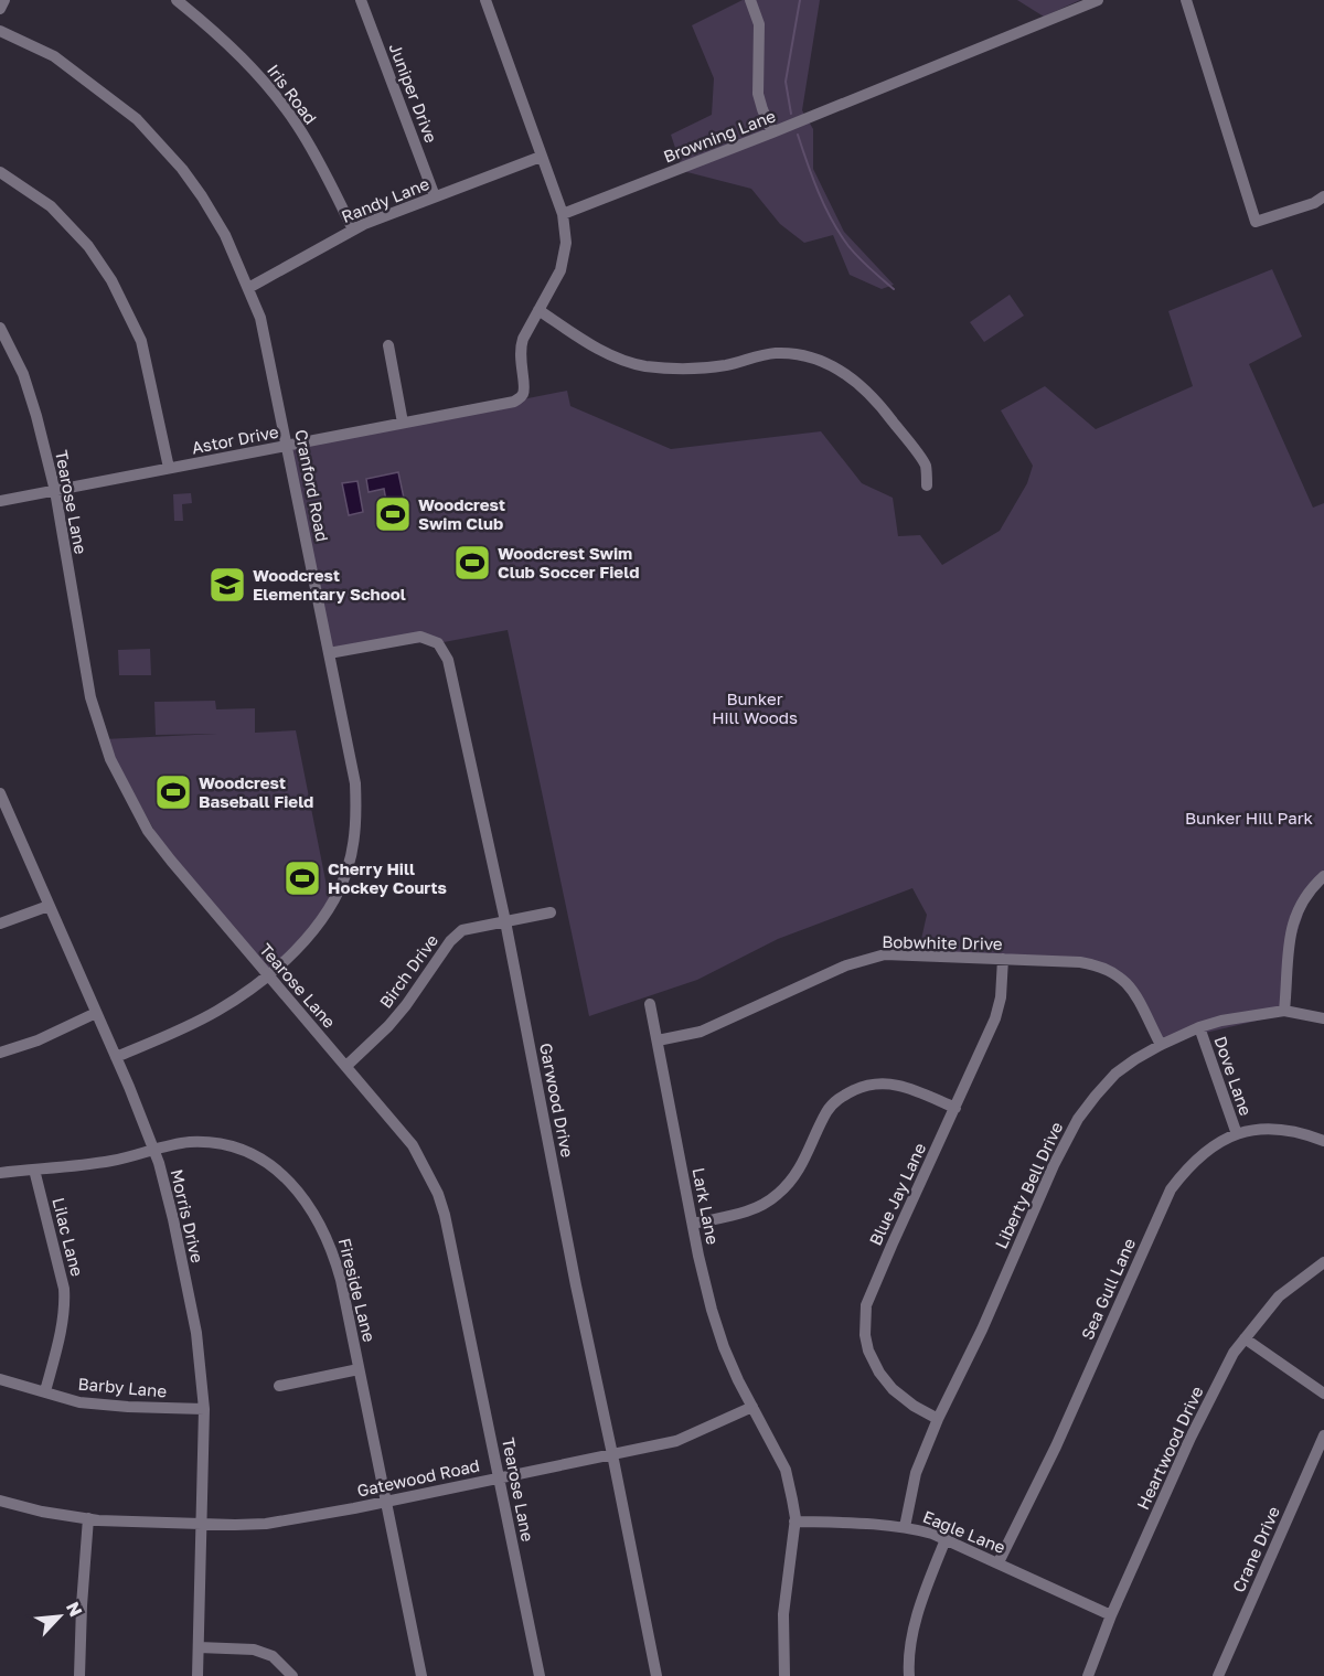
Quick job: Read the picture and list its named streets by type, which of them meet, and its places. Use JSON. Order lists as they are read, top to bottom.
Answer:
{
  "streets": {
    "street": [
      "Juniper Drive",
      "Iris Road",
      "Browning Lane",
      "Randy Lane",
      "Astor Drive",
      "Cranford Road",
      "Tearose Lane",
      "Bobwhite Drive",
      "Birch Drive",
      "Dove Lane",
      "Garwood Drive",
      "Liberty Bell Drive",
      "Blue Jay Lane",
      "Lark Lane",
      "Morris Drive",
      "Lilac Lane",
      "Sea Gull Lane",
      "Fireside Lane",
      "Barby Lane",
      "Heartwood Drive",
      "Gatewood Road",
      "Eagle Lane",
      "Crane Drive"
    ]
  },
  "crossings": [
    ["Juniper Drive", "Randy Lane"],
    ["Iris Road", "Randy Lane"],
    ["Randy Lane", "Cranford Road"],
    ["Astor Drive", "Cranford Road"],
    ["Astor Drive", "Tearose Lane"],
    ["Cranford Road", "Tearose Lane"],
    ["Cranford Road", "Garwood Drive"],
    ["Cranford Road", "Morris Drive"],
    ["Tearose Lane", "Birch Drive"],
    ["Tearose Lane", "Gatewood Road"],
    ["Bobwhite Drive", "Liberty Bell Drive"],
    ["Bobwhite Drive", "Blue Jay Lane"],
    ["Bobwhite Drive", "Lark Lane"],
    ["Birch Drive", "Garwood Drive"],
    ["Dove Lane", "Liberty Bell Drive"],
    ["Dove Lane", "Sea Gull Lane"],
    ["Garwood Drive", "Gatewood Road"],
    ["Liberty Bell Drive", "Blue Jay Lane"],
    ["Liberty Bell Drive", "Eagle Lane"],
    ["Lark Lane", "Gatewood Road"],
    ["Morris Drive", "Fireside Lane"],
    ["Morris Drive", "Barby Lane"],
    ["Morris Drive", "Gatewood Road"],
    ["Lilac Lane", "Fireside Lane"],
    ["Lilac Lane", "Barby Lane"],
    ["Sea Gull Lane", "Eagle Lane"],
    ["Fireside Lane", "Gatewood Road"],
    ["Heartwood Drive", "Eagle Lane"]
  ],
  "parks": ["Bunker Hill Woods", "Bunker Hill Park"],
  "places": {
    "sports": [
      "Woodcrest Swim Club",
      "Woodcrest Swim Club Soccer Field",
      "Woodcrest Baseball Field",
      "Cherry Hill Hockey Courts"
    ],
    "school or university": ["Woodcrest Elementary School"]
  },
  "north": "top right"
}
